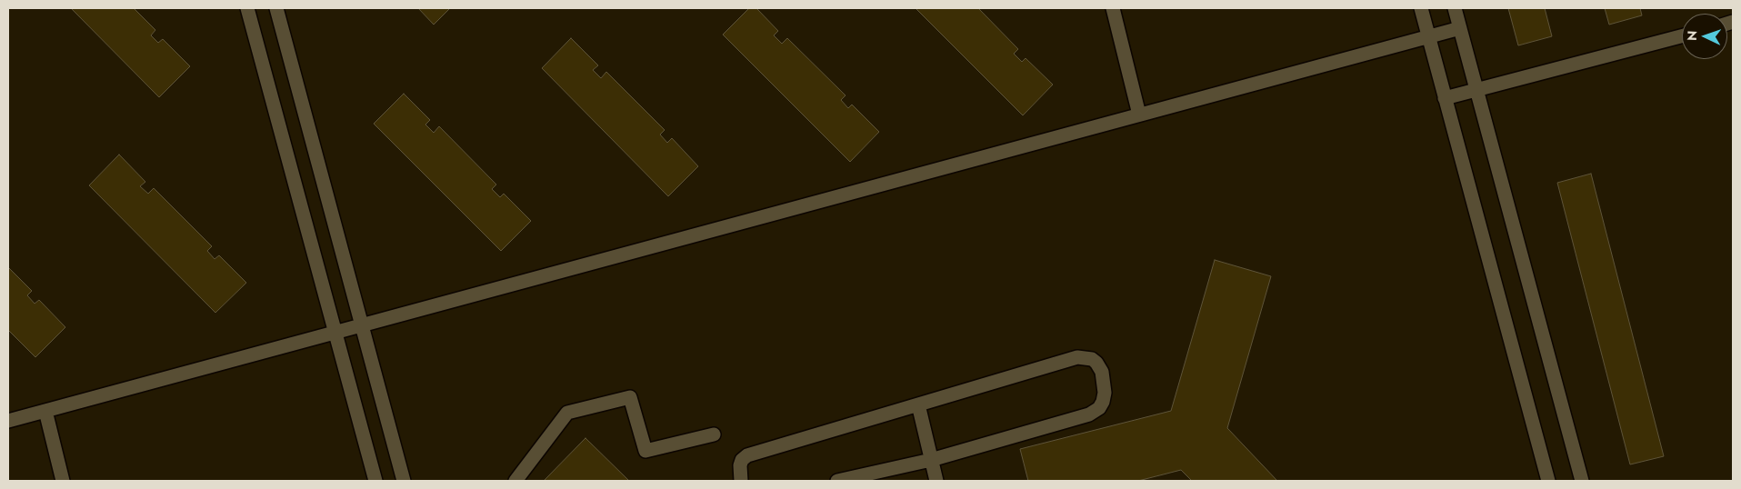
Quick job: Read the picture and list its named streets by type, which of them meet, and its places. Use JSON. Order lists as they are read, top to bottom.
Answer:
{
  "north": "left"
}
